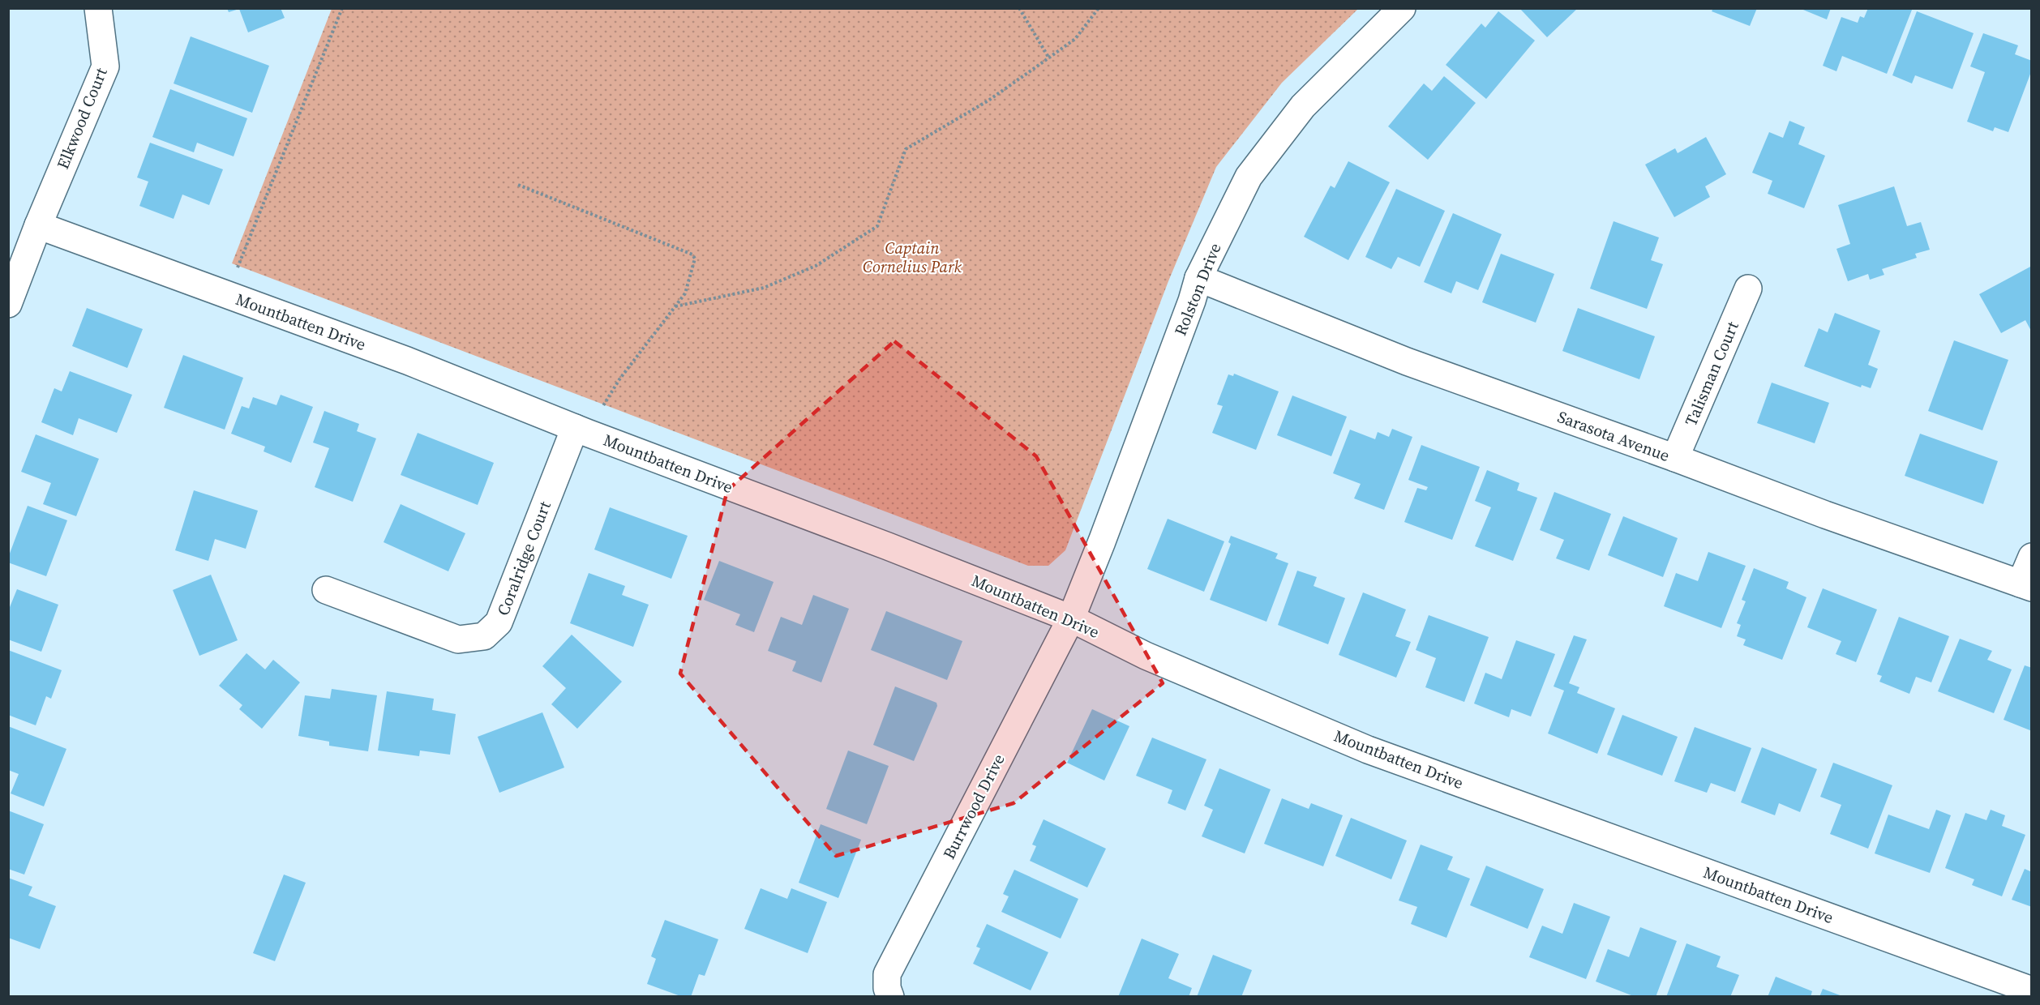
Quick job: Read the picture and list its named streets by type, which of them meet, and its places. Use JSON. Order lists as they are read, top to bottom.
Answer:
{
  "streets": {
    "street": [
      "Elkwood Court",
      "Rolston Drive",
      "Mountbatten Drive",
      "Talisman Court",
      "Sarasota Avenue",
      "Coralridge Court",
      "Burrwood Drive"
    ]
  },
  "crossings": [
    ["Elkwood Court", "Mountbatten Drive"],
    ["Rolston Drive", "Mountbatten Drive"],
    ["Rolston Drive", "Sarasota Avenue"],
    ["Rolston Drive", "Burrwood Drive"],
    ["Mountbatten Drive", "Coralridge Court"],
    ["Mountbatten Drive", "Burrwood Drive"],
    ["Talisman Court", "Sarasota Avenue"]
  ],
  "parks": ["Captain Cornelius Park"]
}
